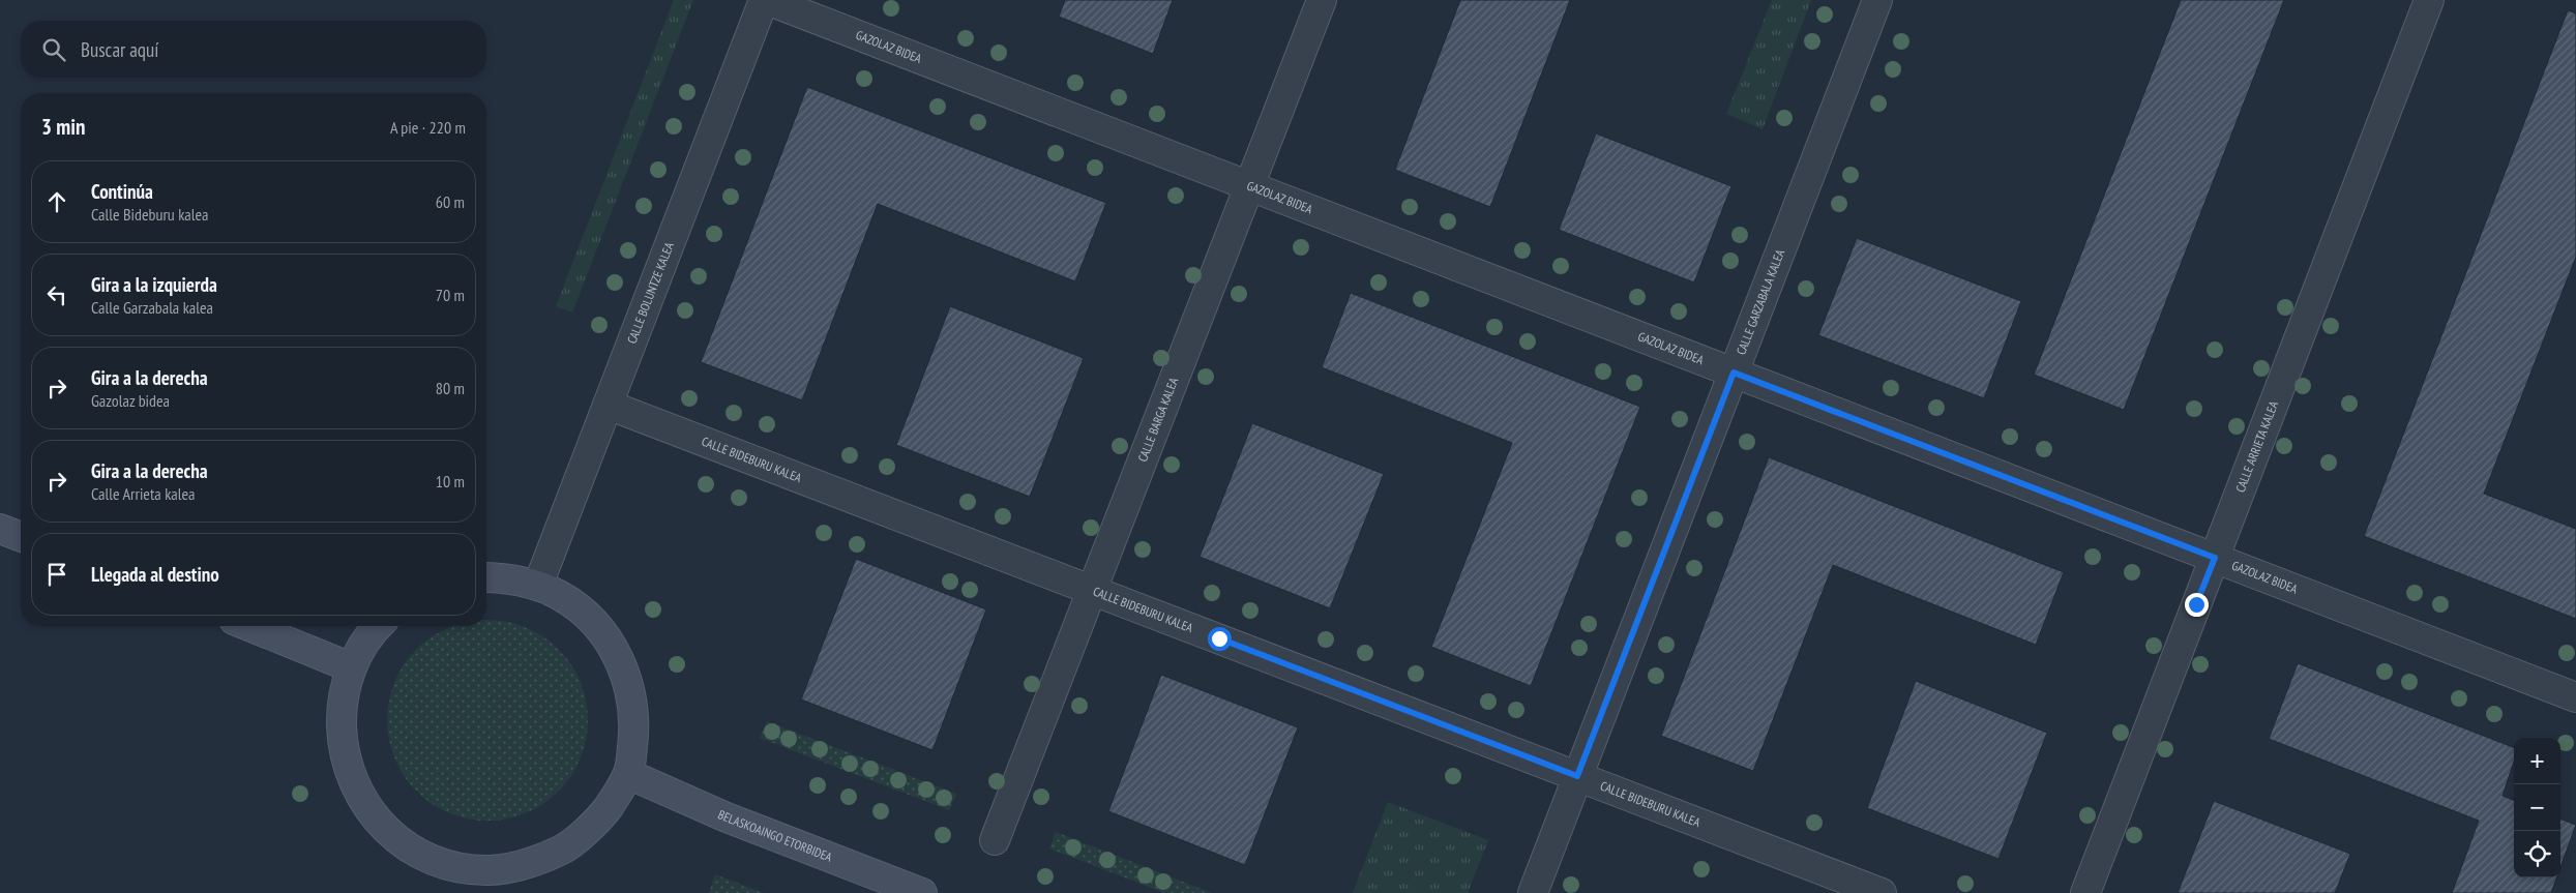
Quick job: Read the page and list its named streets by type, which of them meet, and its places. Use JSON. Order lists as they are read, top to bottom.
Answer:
{
  "streets": {
    "street": [
      "GAZOLAZ BIDEA",
      "CALLE BOLUNTZE KALEA",
      "CALLE GARZABALA KALEA",
      "CALLE BARGA KALEA",
      "CALLE ARRIETA KALEA",
      "CALLE BIDEBURU KALEA",
      "BELASKOAINGO ETORBIDEA"
    ]
  },
  "crossings": [
    ["GAZOLAZ BIDEA", "CALLE BOLUNTZE KALEA"],
    ["GAZOLAZ BIDEA", "CALLE GARZABALA KALEA"],
    ["GAZOLAZ BIDEA", "CALLE BARGA KALEA"],
    ["GAZOLAZ BIDEA", "CALLE ARRIETA KALEA"],
    ["CALLE BOLUNTZE KALEA", "CALLE BIDEBURU KALEA"],
    ["CALLE GARZABALA KALEA", "CALLE BIDEBURU KALEA"],
    ["CALLE BARGA KALEA", "CALLE BIDEBURU KALEA"]
  ],
  "page": {
    "search": "Buscar aquí",
    "heading": ["3 min", "A pie · 220 m"],
    "list": [
      ["Continúa", "Calle Bideburu kalea", "60 m"],
      ["Gira a la izquierda", "Calle Garzabala kalea", "70 m"],
      ["Gira a la derecha", "Gazolaz bidea", "80 m"],
      ["Gira a la derecha", "Calle Arrieta kalea", "10 m"],
      "Llegada al destino"
    ],
    "map_buttons": ["+", "−"]
  }
}
